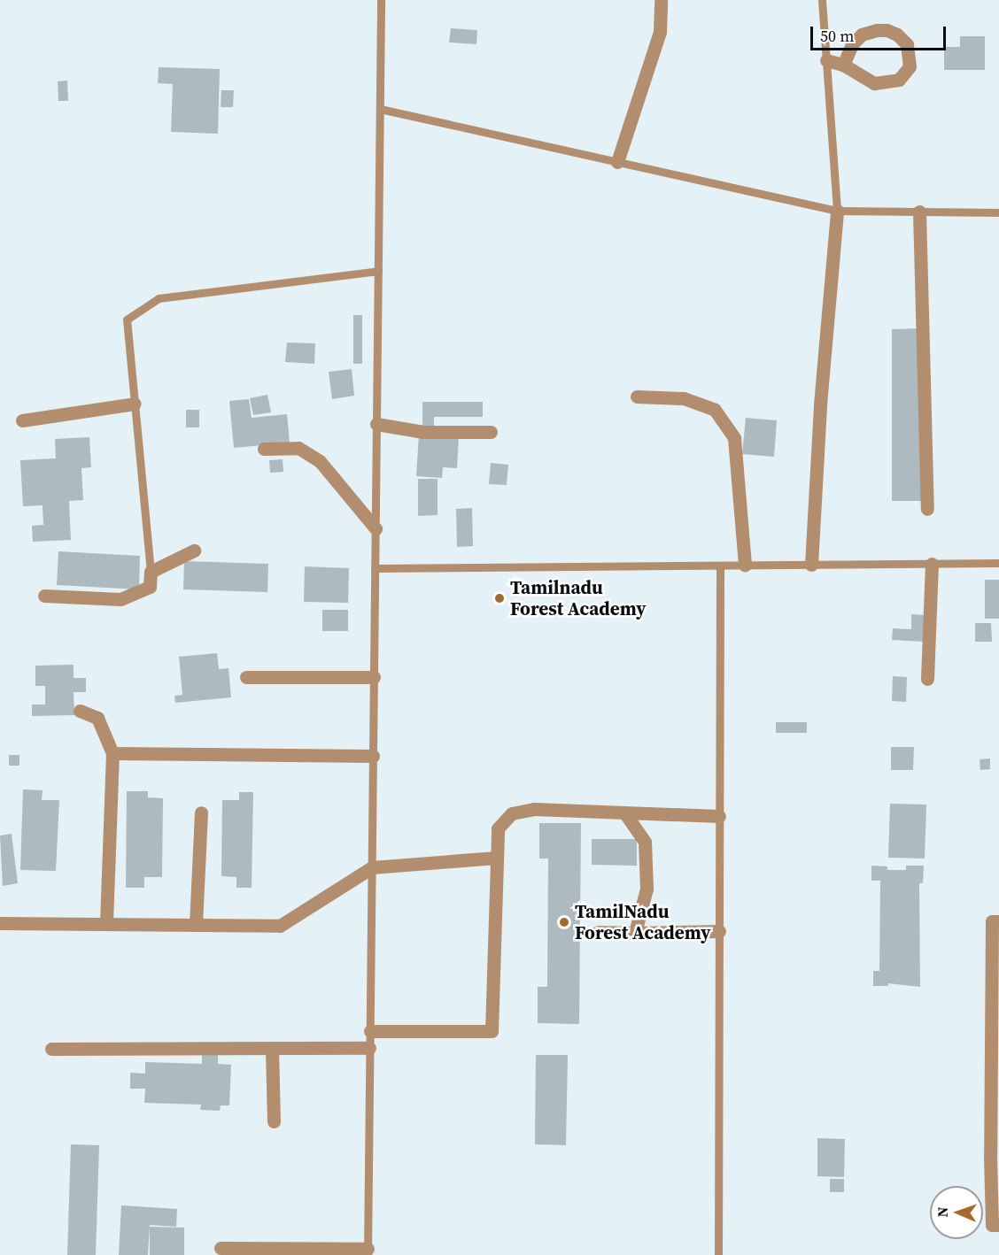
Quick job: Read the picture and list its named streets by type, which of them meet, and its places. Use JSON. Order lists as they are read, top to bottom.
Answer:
{
  "places": ["Tamilnadu Forest Academy", "TamilNadu Forest Academy"],
  "scale_bar": "50 m",
  "north": "left"
}
